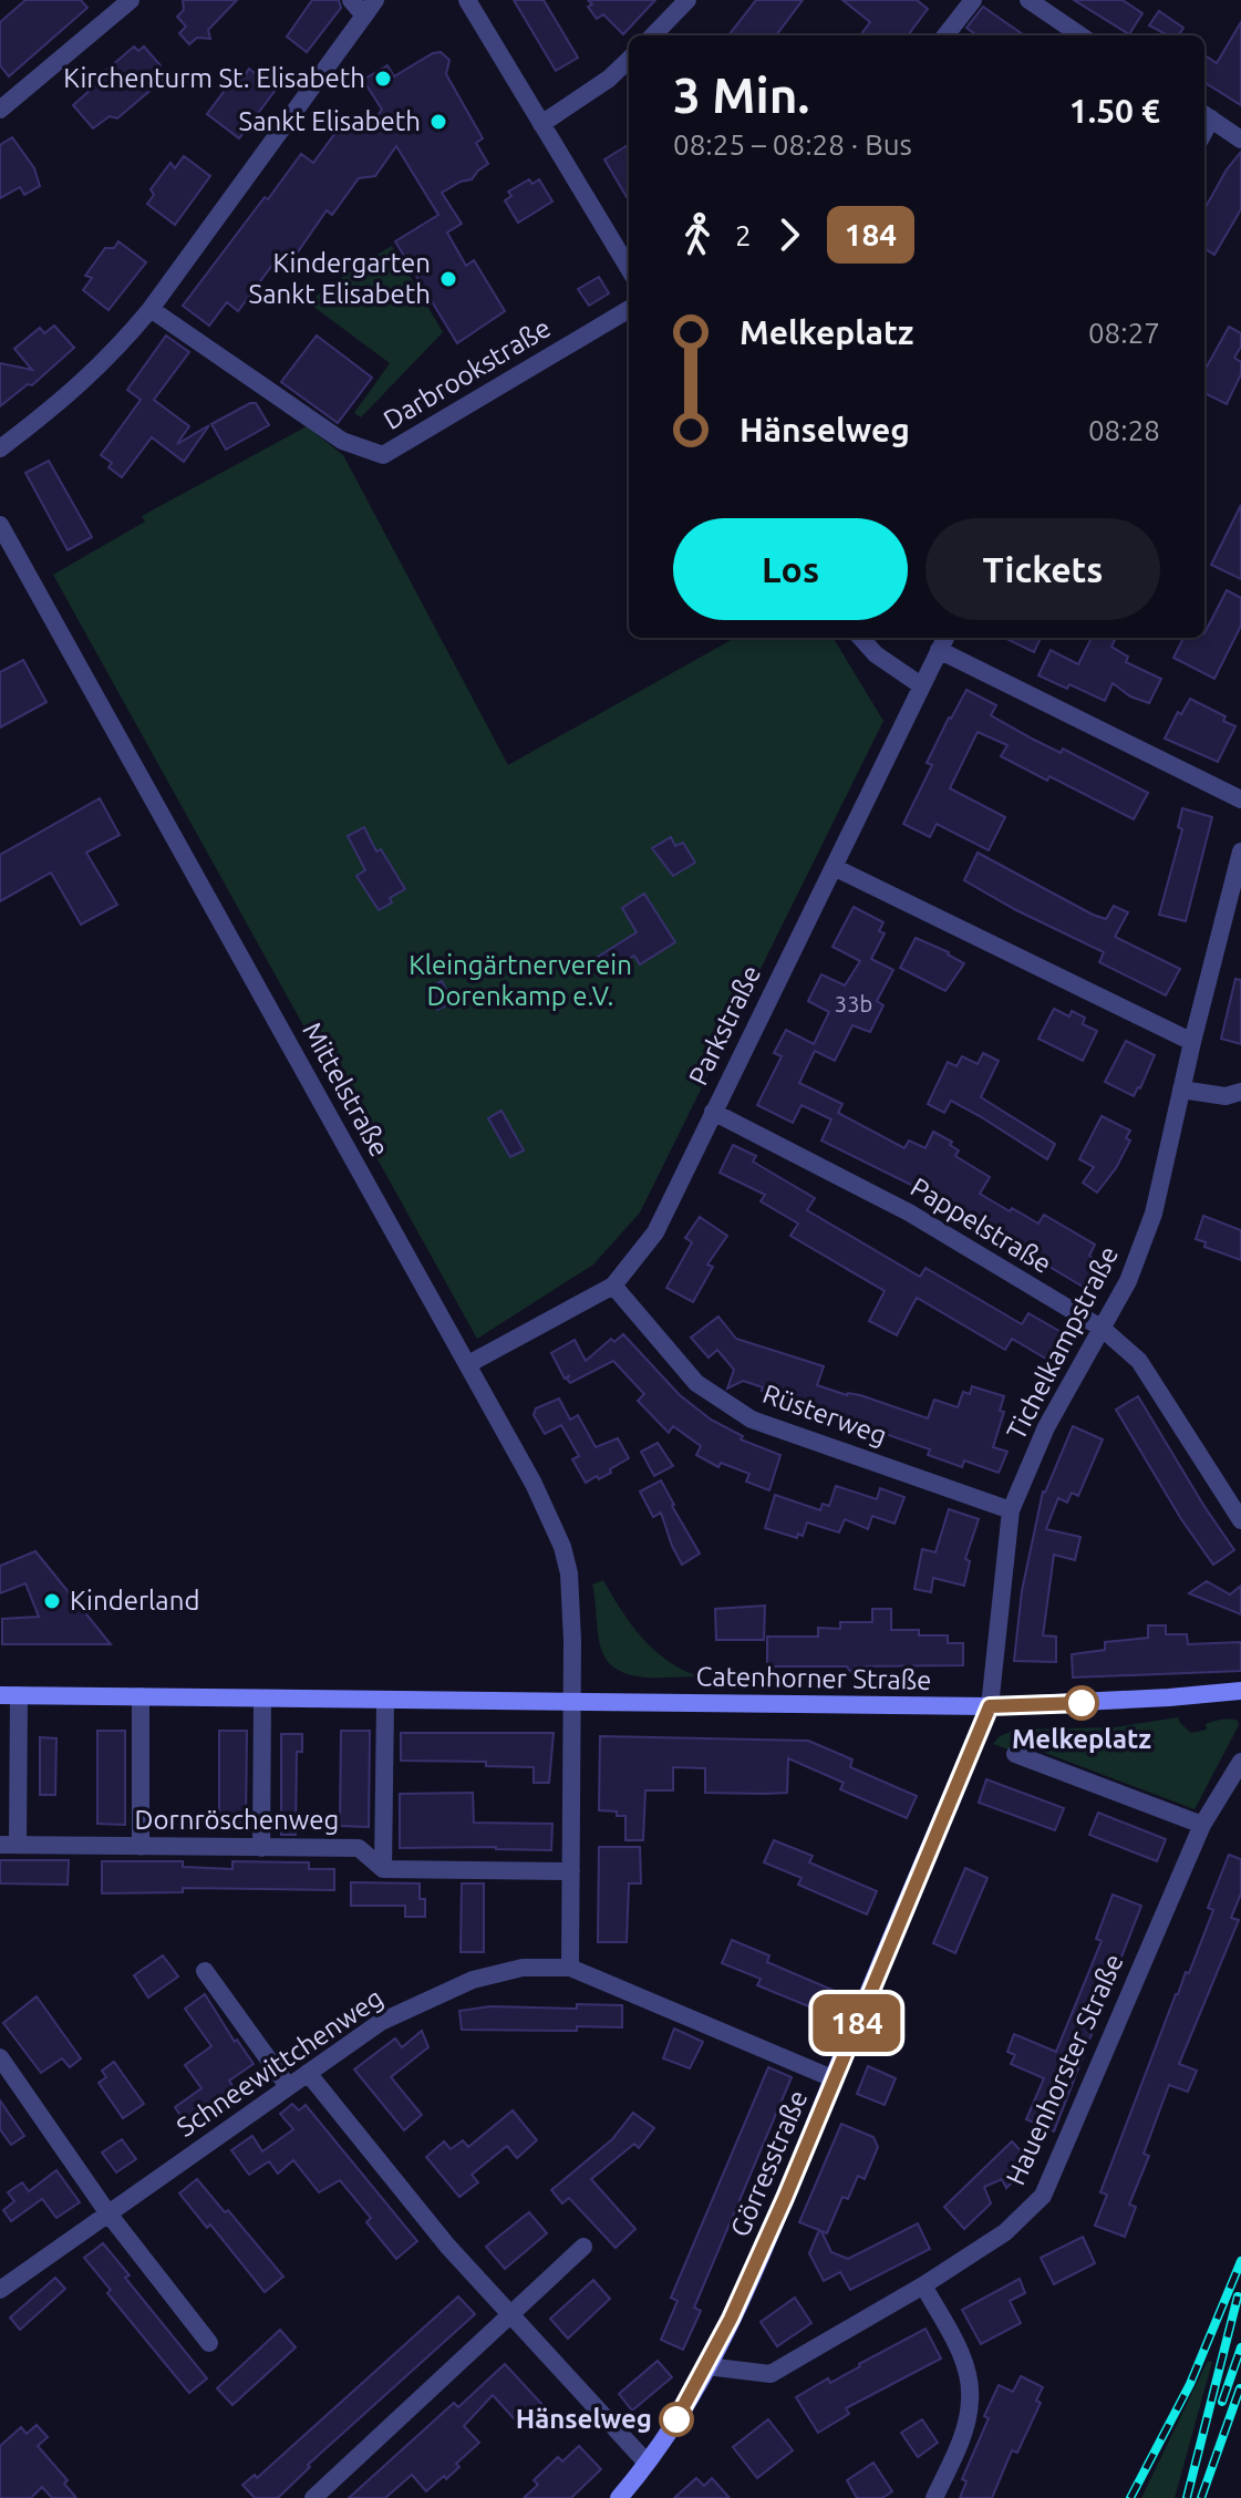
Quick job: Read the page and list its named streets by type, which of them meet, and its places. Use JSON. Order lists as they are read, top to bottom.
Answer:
{
  "streets": {
    "street": [
      "Darbrookstraße",
      "Parkstraße",
      "Mittelstraße",
      "Pappelstraße",
      "Tichelkampstraße",
      "Rüsterweg",
      "Catenhorner Straße",
      "Dornröschenweg",
      "Schneewittchenweg",
      "Hauenhorster Straße",
      "Görresstraße"
    ]
  },
  "crossings": [
    ["Parkstraße", "Mittelstraße"],
    ["Parkstraße", "Pappelstraße"],
    ["Parkstraße", "Rüsterweg"],
    ["Mittelstraße", "Catenhorner Straße"],
    ["Pappelstraße", "Tichelkampstraße"],
    ["Tichelkampstraße", "Rüsterweg"],
    ["Tichelkampstraße", "Catenhorner Straße"],
    ["Tichelkampstraße", "Görresstraße"],
    ["Catenhorner Straße", "Dornröschenweg"],
    ["Catenhorner Straße", "Görresstraße"],
    ["Hauenhorster Straße", "Görresstraße"]
  ],
  "parks": ["Kleingärtnerverein Dorenkamp e.V."],
  "places": [
    "Kirchenturm St. Elisabeth",
    "Sankt Elisabeth",
    "Kindergarten Sankt Elisabeth",
    "Kinderland",
    "Melkeplatz",
    "Hänselweg"
  ],
  "lines": ["bus line 184"],
  "house_numbers": ["33b"],
  "page": {
    "on_map": "184",
    "heading": ["3 Min.", "08:25 – 08:28 · Bus", "1.50 €"],
    "legs": ["2", "184"],
    "list": [
      {
        "name": "Melkeplatz",
        "value": "08:27"
      },
      {
        "name": "Hänselweg",
        "value": "08:28"
      }
    ],
    "buttons": ["Los", "Tickets"]
  }
}
